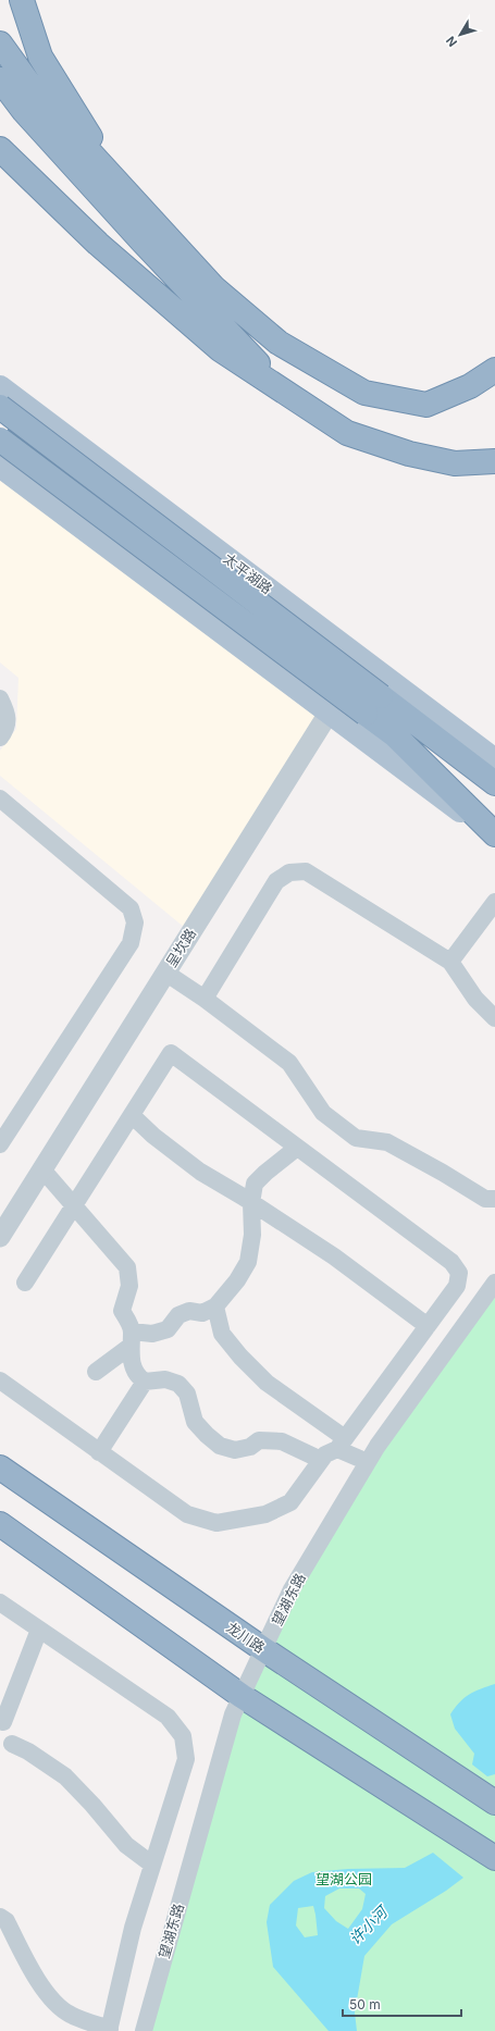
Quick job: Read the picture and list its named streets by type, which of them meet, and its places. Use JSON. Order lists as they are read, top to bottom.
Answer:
{
  "streets": {
    "highway": ["龙川路"],
    "main road": ["太平湖路"],
    "street": ["呈坎路", "望湖东路"]
  },
  "crossings": [
    ["太平湖路", "呈坎路"],
    ["望湖东路", "龙川路"]
  ],
  "water": ["许小河"],
  "parks": ["望湖公园"],
  "scale_bar": "50 m",
  "north": "bottom left"
}
